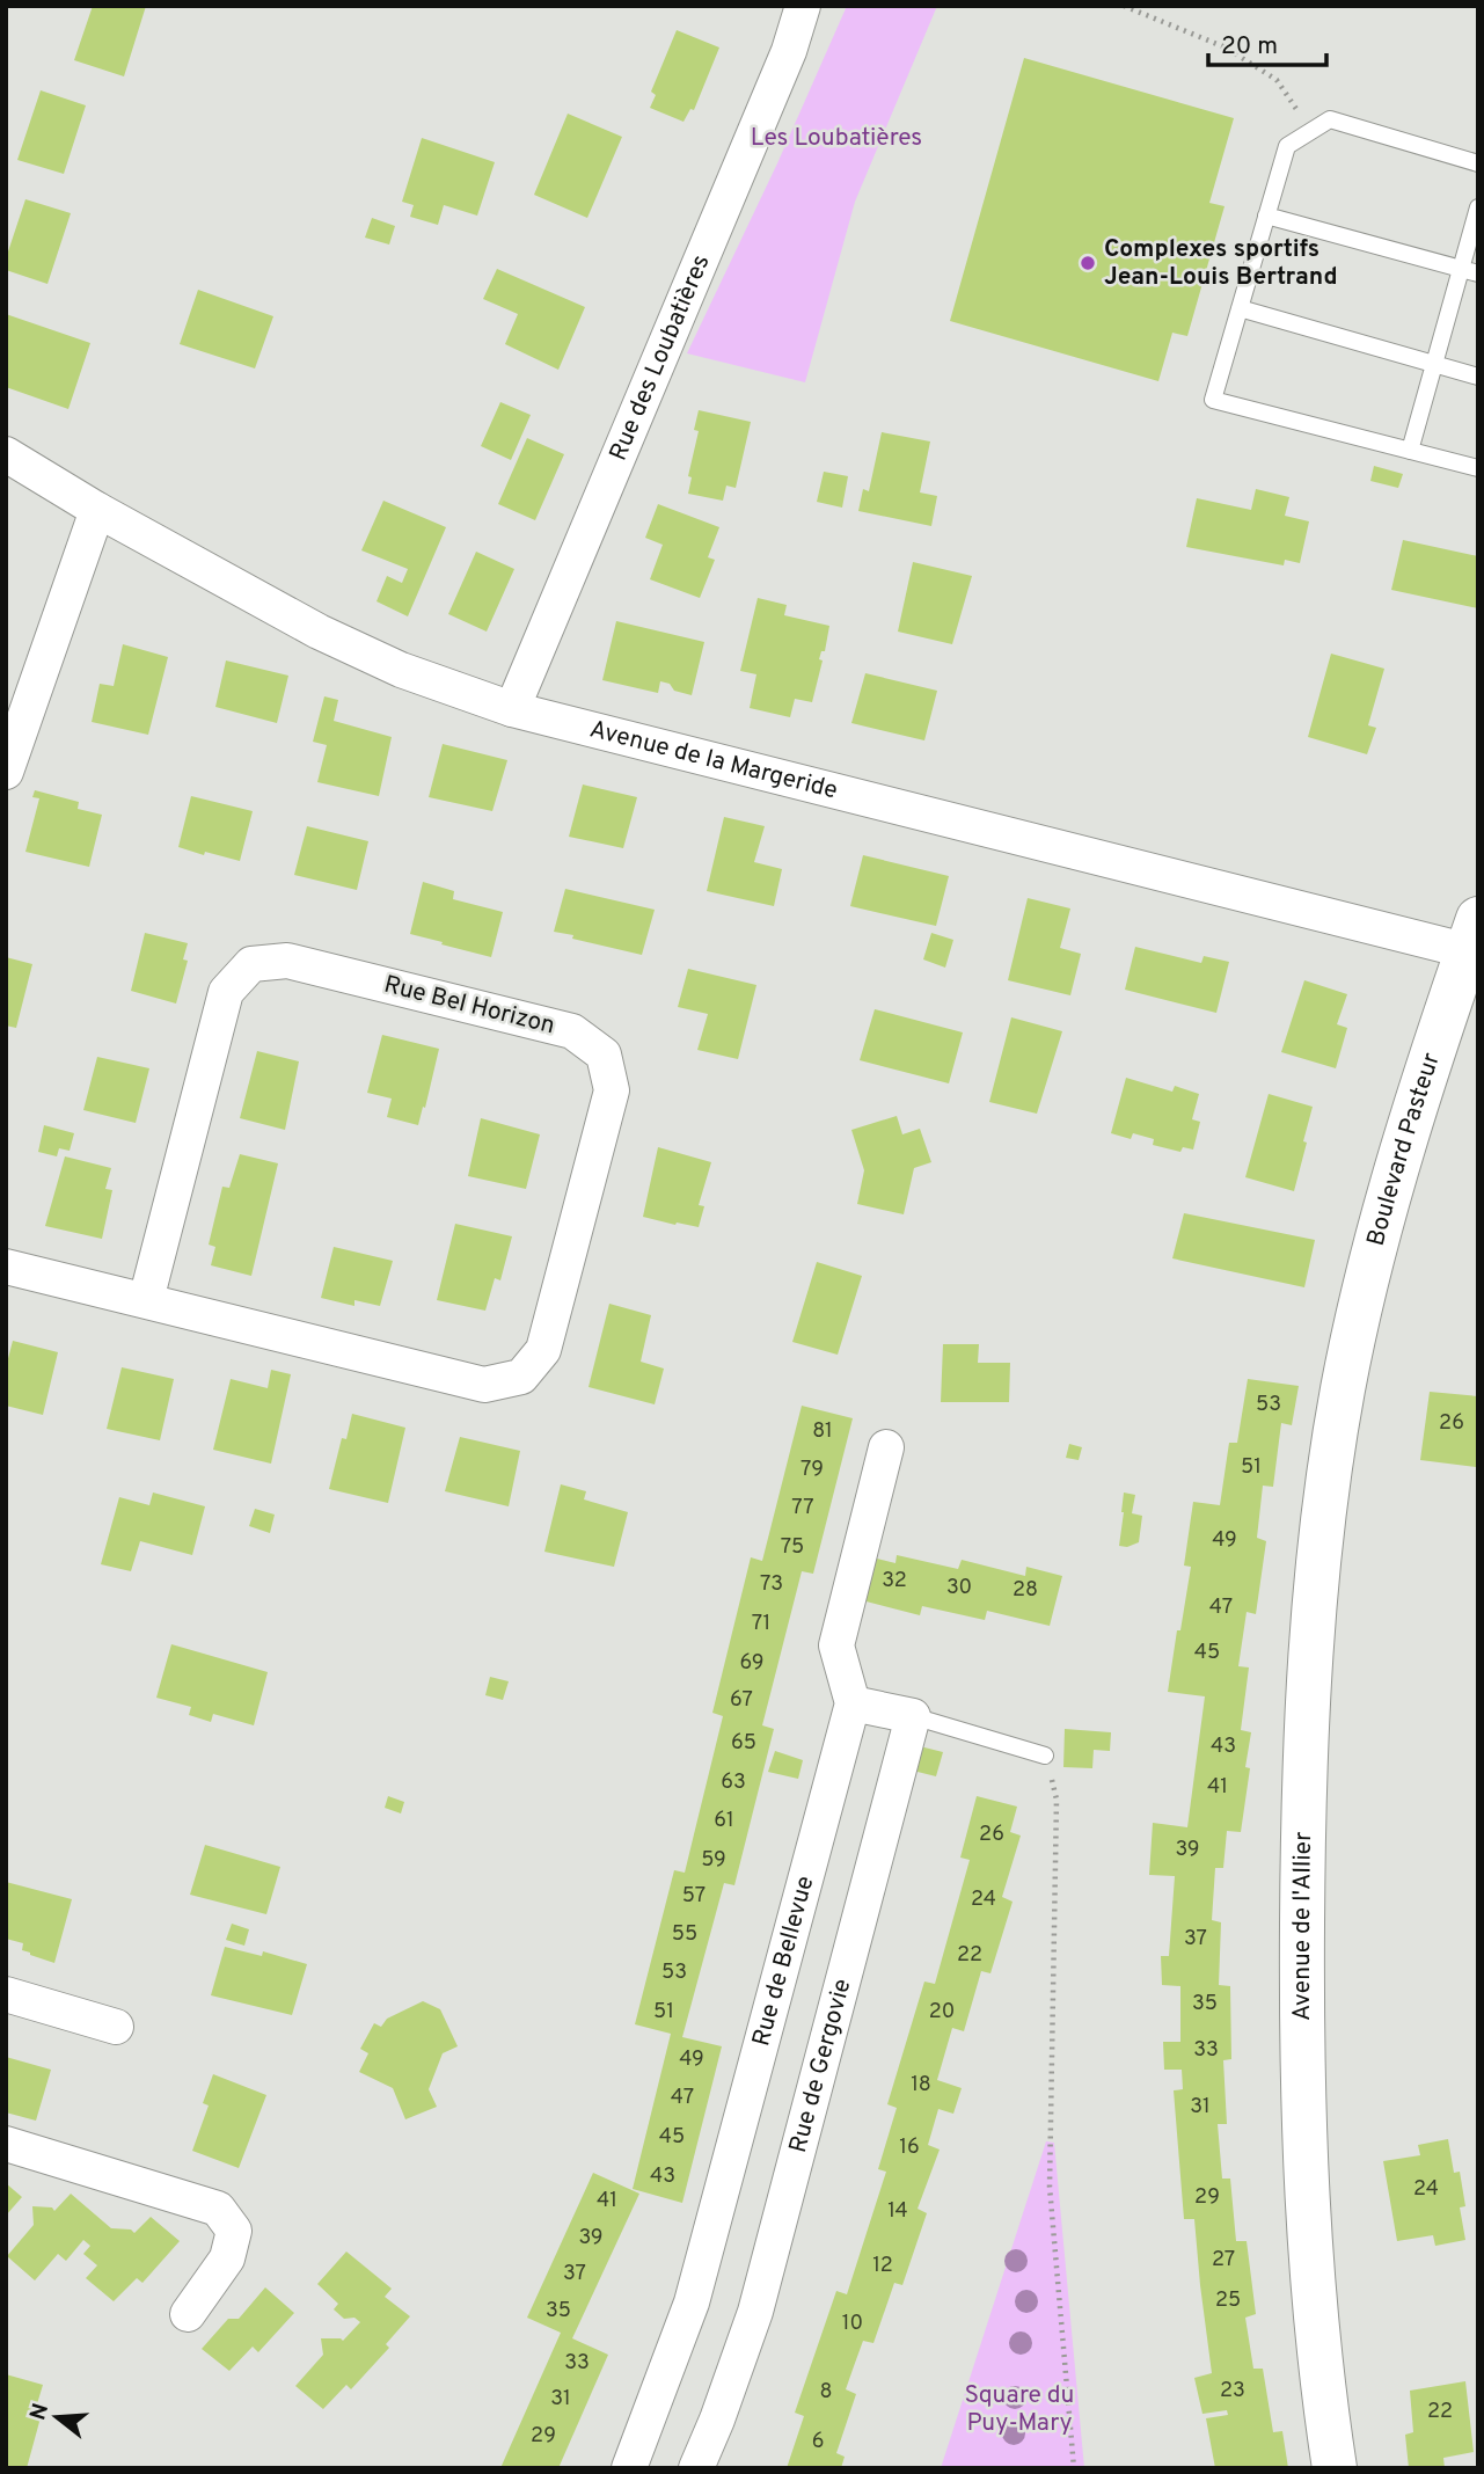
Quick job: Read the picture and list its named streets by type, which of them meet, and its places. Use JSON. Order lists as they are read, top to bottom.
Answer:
{
  "streets": {
    "main road": ["Boulevard Pasteur", "Avenue de l'Allier"],
    "street": [
      "Rue des Loubatières",
      "Avenue de la Margeride",
      "Rue Bel Horizon",
      "Rue de Bellevue",
      "Rue de Gergovie"
    ]
  },
  "crossings": [
    ["Rue des Loubatières", "Avenue de la Margeride"],
    ["Avenue de la Margeride", "Boulevard Pasteur"],
    ["Boulevard Pasteur", "Avenue de l'Allier"]
  ],
  "parks": ["Les Loubatières", "Square du Puy-Mary"],
  "places": ["Complexes sportifs Jean-Louis Bertrand"],
  "house_numbers": [
    "53",
    "26",
    "81",
    "51",
    "79",
    "77",
    "49",
    "75",
    "32",
    "73",
    "30",
    "28",
    "47",
    "71",
    "45",
    "69",
    "67",
    "65",
    "43",
    "63",
    "41",
    "61",
    "26",
    "39",
    "59",
    "57",
    "24",
    "55",
    "37",
    "22",
    "53",
    "35",
    "51",
    "20",
    "33",
    "49",
    "18",
    "47",
    "31",
    "45",
    "16",
    "43",
    "24",
    "29",
    "41",
    "14",
    "39",
    "27",
    "12",
    "37",
    "25",
    "35",
    "10",
    "33",
    "23",
    "8",
    "31",
    "22",
    "29",
    "6"
  ],
  "scale_bar": "20 m",
  "north": "left"
}
